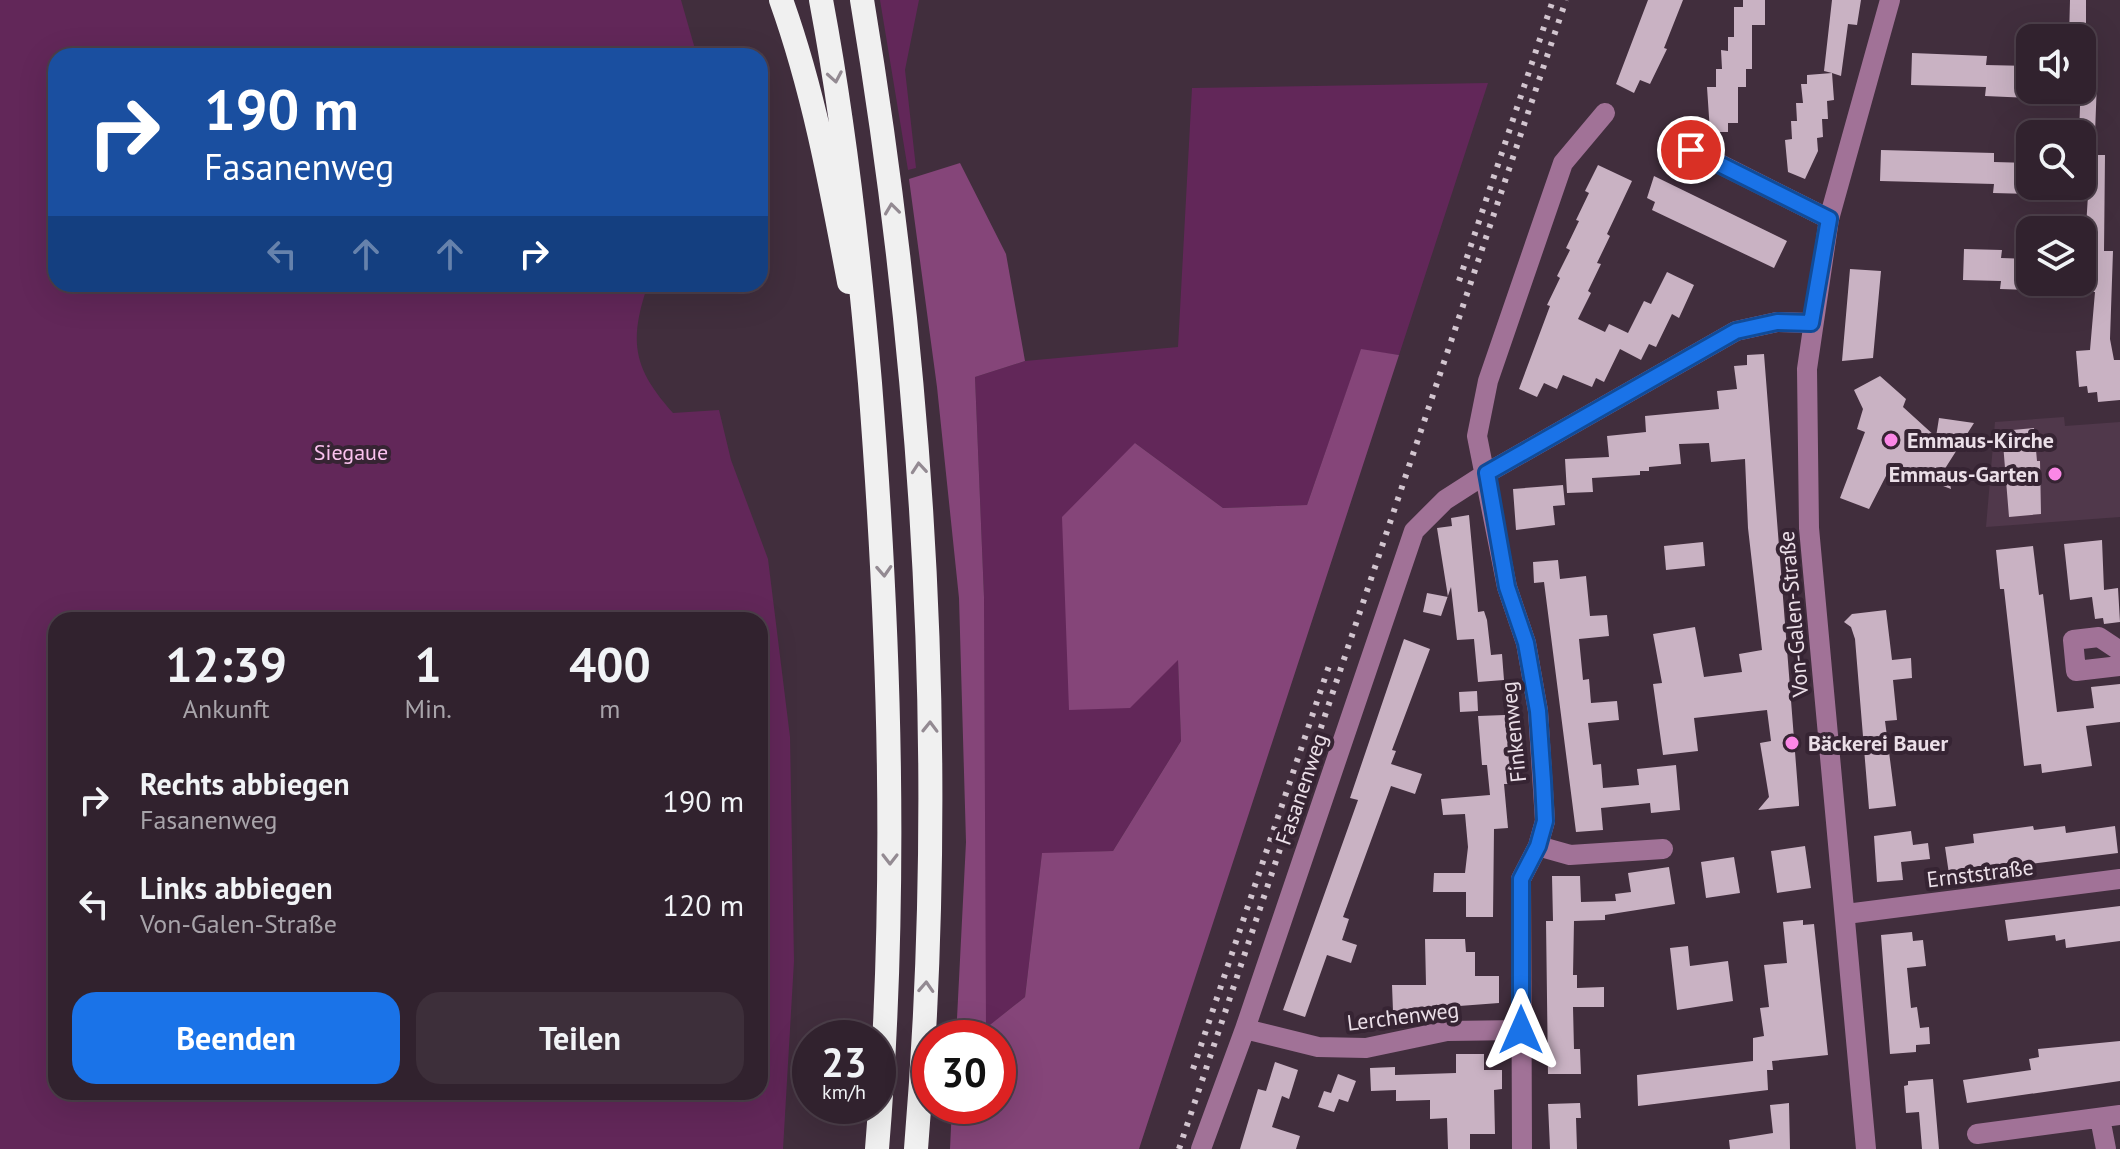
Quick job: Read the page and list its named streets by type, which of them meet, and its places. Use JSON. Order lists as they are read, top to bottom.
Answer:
{
  "streets": {
    "street": [
      "Von-Galen-Straße",
      "Finkenweg",
      "Fasanenweg",
      "Ernststraße",
      "Lerchenweg"
    ]
  },
  "crossings": [
    ["Von-Galen-Straße", "Fasanenweg"],
    ["Von-Galen-Straße", "Ernststraße"],
    ["Finkenweg", "Fasanenweg"],
    ["Finkenweg", "Lerchenweg"],
    ["Fasanenweg", "Lerchenweg"]
  ],
  "parks": ["Siegaue"],
  "places": ["Emmaus-Kirche", "Emmaus-Garten", "Bäckerei Bauer"],
  "page": {
    "turn": ["190 m", "Fasanenweg"],
    "eta": [
      "12:39",
      "Ankunft",
      "1",
      "Min.",
      "400",
      "m"
    ],
    "list": [
      {
        "name": "Rechts abbiegen",
        "note": "Fasanenweg",
        "value": "190 m"
      },
      {
        "name": "Links abbiegen",
        "note": "Von-Galen-Straße",
        "value": "120 m"
      }
    ],
    "buttons": ["Beenden", "Teilen"],
    "speed": "23 km/h",
    "limit": "30"
  }
}
